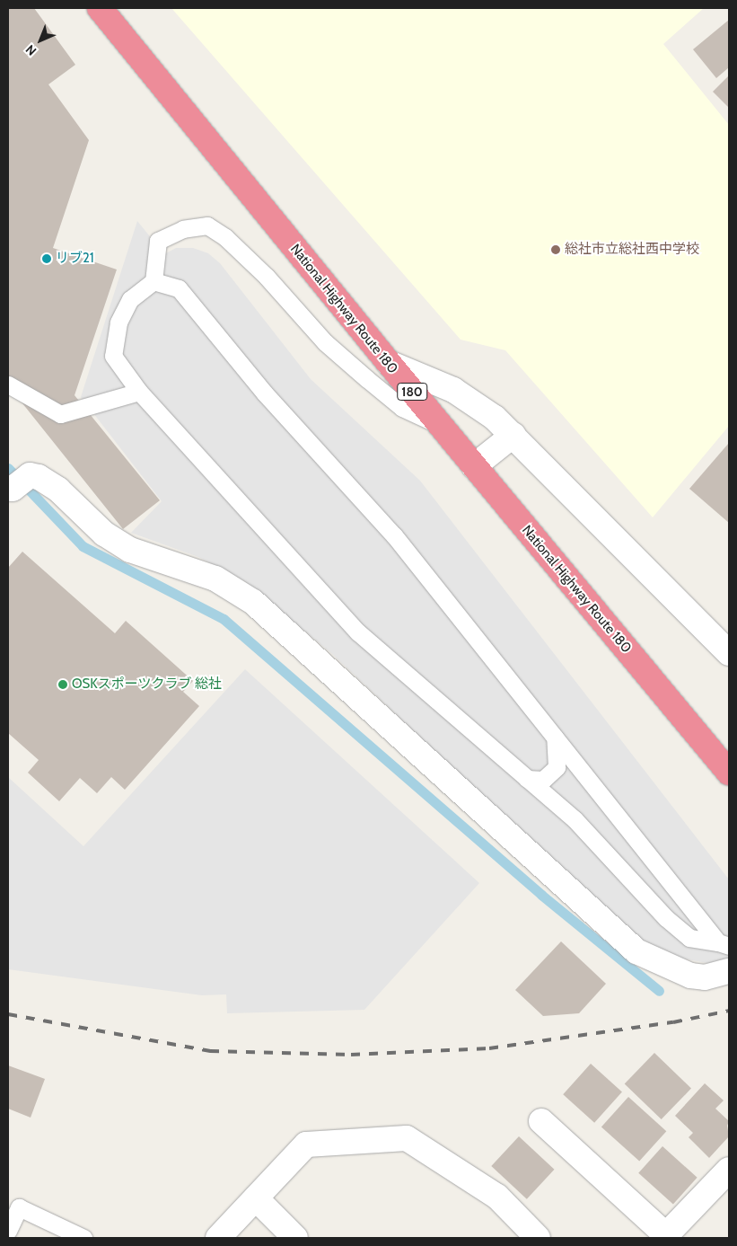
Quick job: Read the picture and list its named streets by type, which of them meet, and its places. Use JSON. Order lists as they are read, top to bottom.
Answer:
{
  "streets": {
    "highway": ["National Highway Route 180", "180"]
  },
  "places": ["総社市立総社西中学校", "リブ21", "OSKスポーツクラブ 総社"],
  "north": "bottom left"
}
